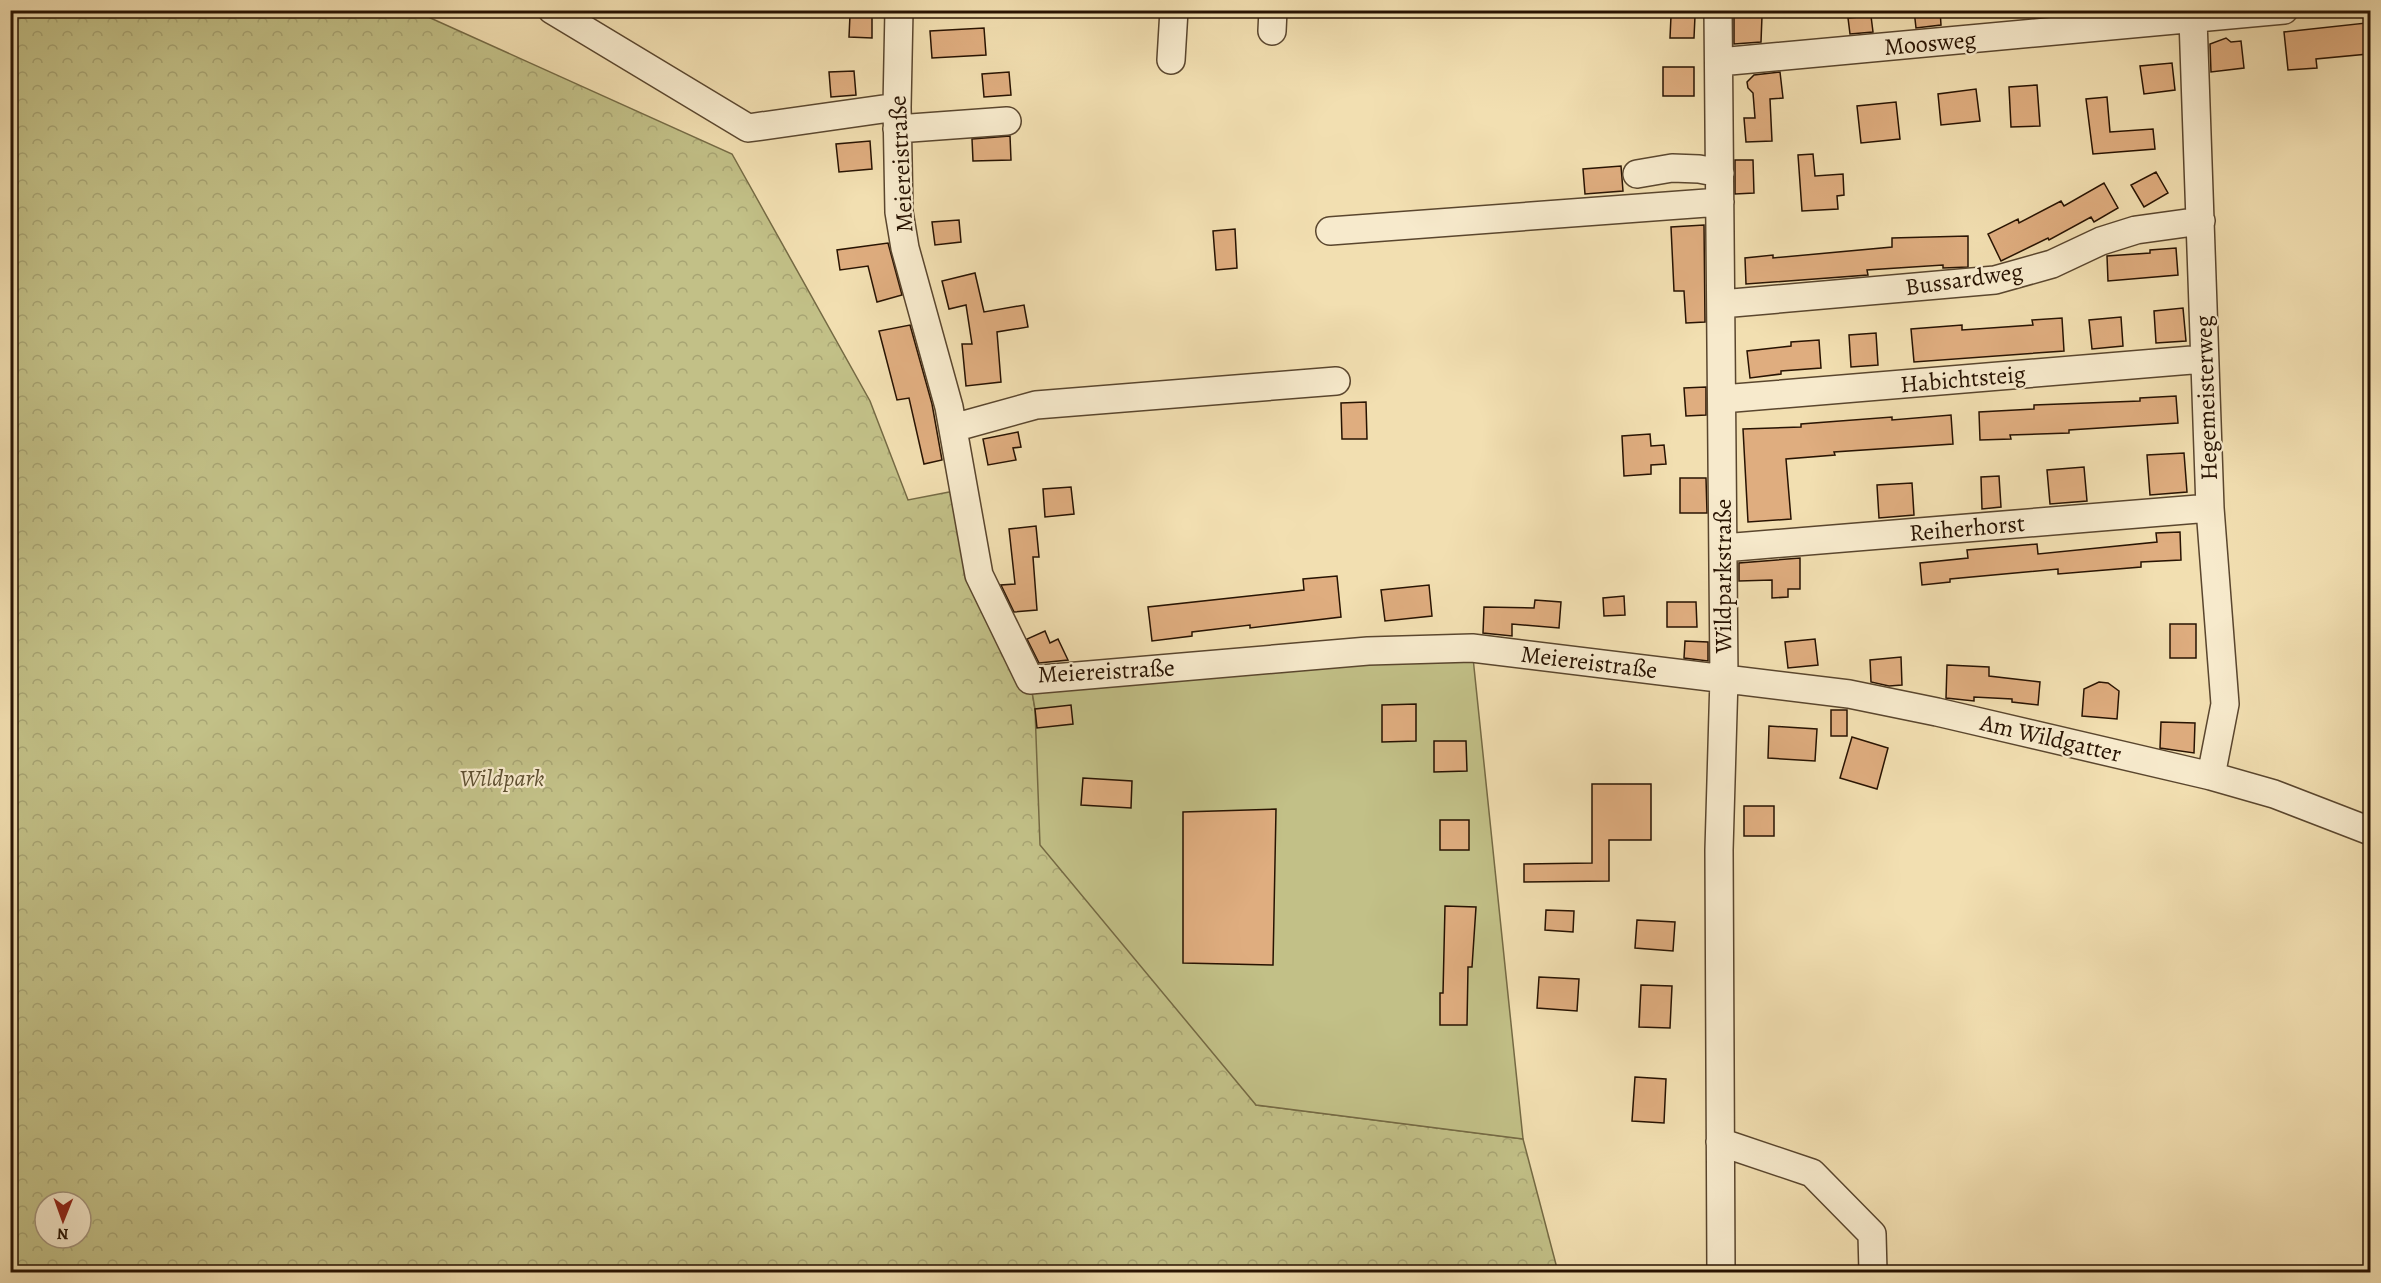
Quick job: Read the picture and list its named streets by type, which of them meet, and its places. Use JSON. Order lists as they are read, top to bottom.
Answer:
{
  "streets": {
    "street": [
      "Moosweg",
      "Meiereistraße",
      "Bussardweg",
      "Habichtsteig",
      "Hegemeisterweg",
      "Reiherhorst",
      "Wildparkstraße",
      "Am Wildgatter"
    ]
  },
  "crossings": [
    ["Moosweg", "Hegemeisterweg"],
    ["Moosweg", "Wildparkstraße"],
    ["Meiereistraße", "Wildparkstraße"],
    ["Meiereistraße", "Am Wildgatter"],
    ["Bussardweg", "Hegemeisterweg"],
    ["Bussardweg", "Wildparkstraße"],
    ["Habichtsteig", "Hegemeisterweg"],
    ["Habichtsteig", "Wildparkstraße"],
    ["Hegemeisterweg", "Reiherhorst"],
    ["Hegemeisterweg", "Am Wildgatter"],
    ["Reiherhorst", "Wildparkstraße"],
    ["Wildparkstraße", "Am Wildgatter"]
  ],
  "parks": ["Wildpark"],
  "north": "bottom"
}
